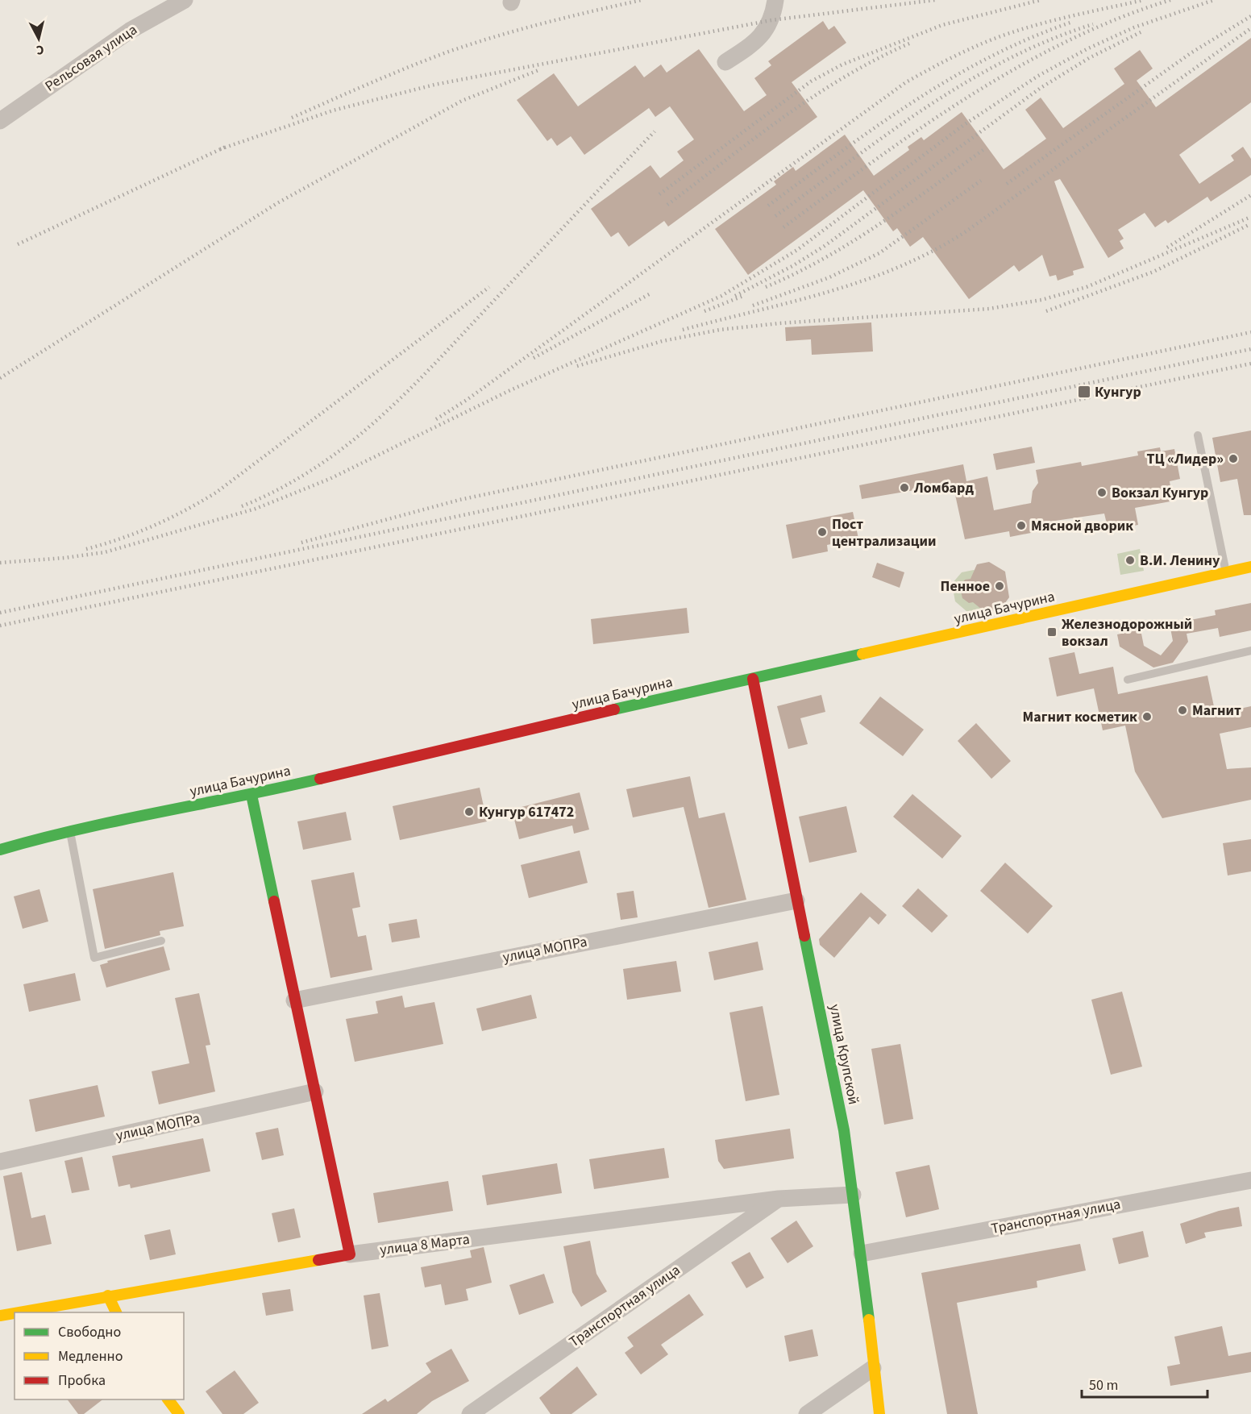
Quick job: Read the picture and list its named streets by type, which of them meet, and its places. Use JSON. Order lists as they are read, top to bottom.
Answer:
{
  "streets": {
    "street": [
      "Рельсовая улица",
      "улица Бачурина",
      "улица МОПРа",
      "улица Крупской",
      "Транспортная улица",
      "улица 8 Марта"
    ]
  },
  "crossings": [
    ["улица Бачурина", "улица Крупской"],
    ["улица МОПРа", "улица Крупской"],
    ["улица Крупской", "Транспортная улица"],
    ["улица Крупской", "улица 8 Марта"],
    ["Транспортная улица", "улица 8 Марта"]
  ],
  "places": {
    "transit": ["Кунгур", "Железнодорожный вокзал"],
    "other": [
      "ТЦ «Лидер»",
      "Ломбард",
      "Вокзал Кунгур",
      "Мясной дворик",
      "Пост централизации",
      "В.И. Ленину",
      "Пенное",
      "Магнит",
      "Магнит косметик",
      "Кунгур 617472"
    ]
  },
  "legend": ["Свободно", "Медленно", "Пробка"],
  "scale_bar": "50 m",
  "north": "bottom"
}
